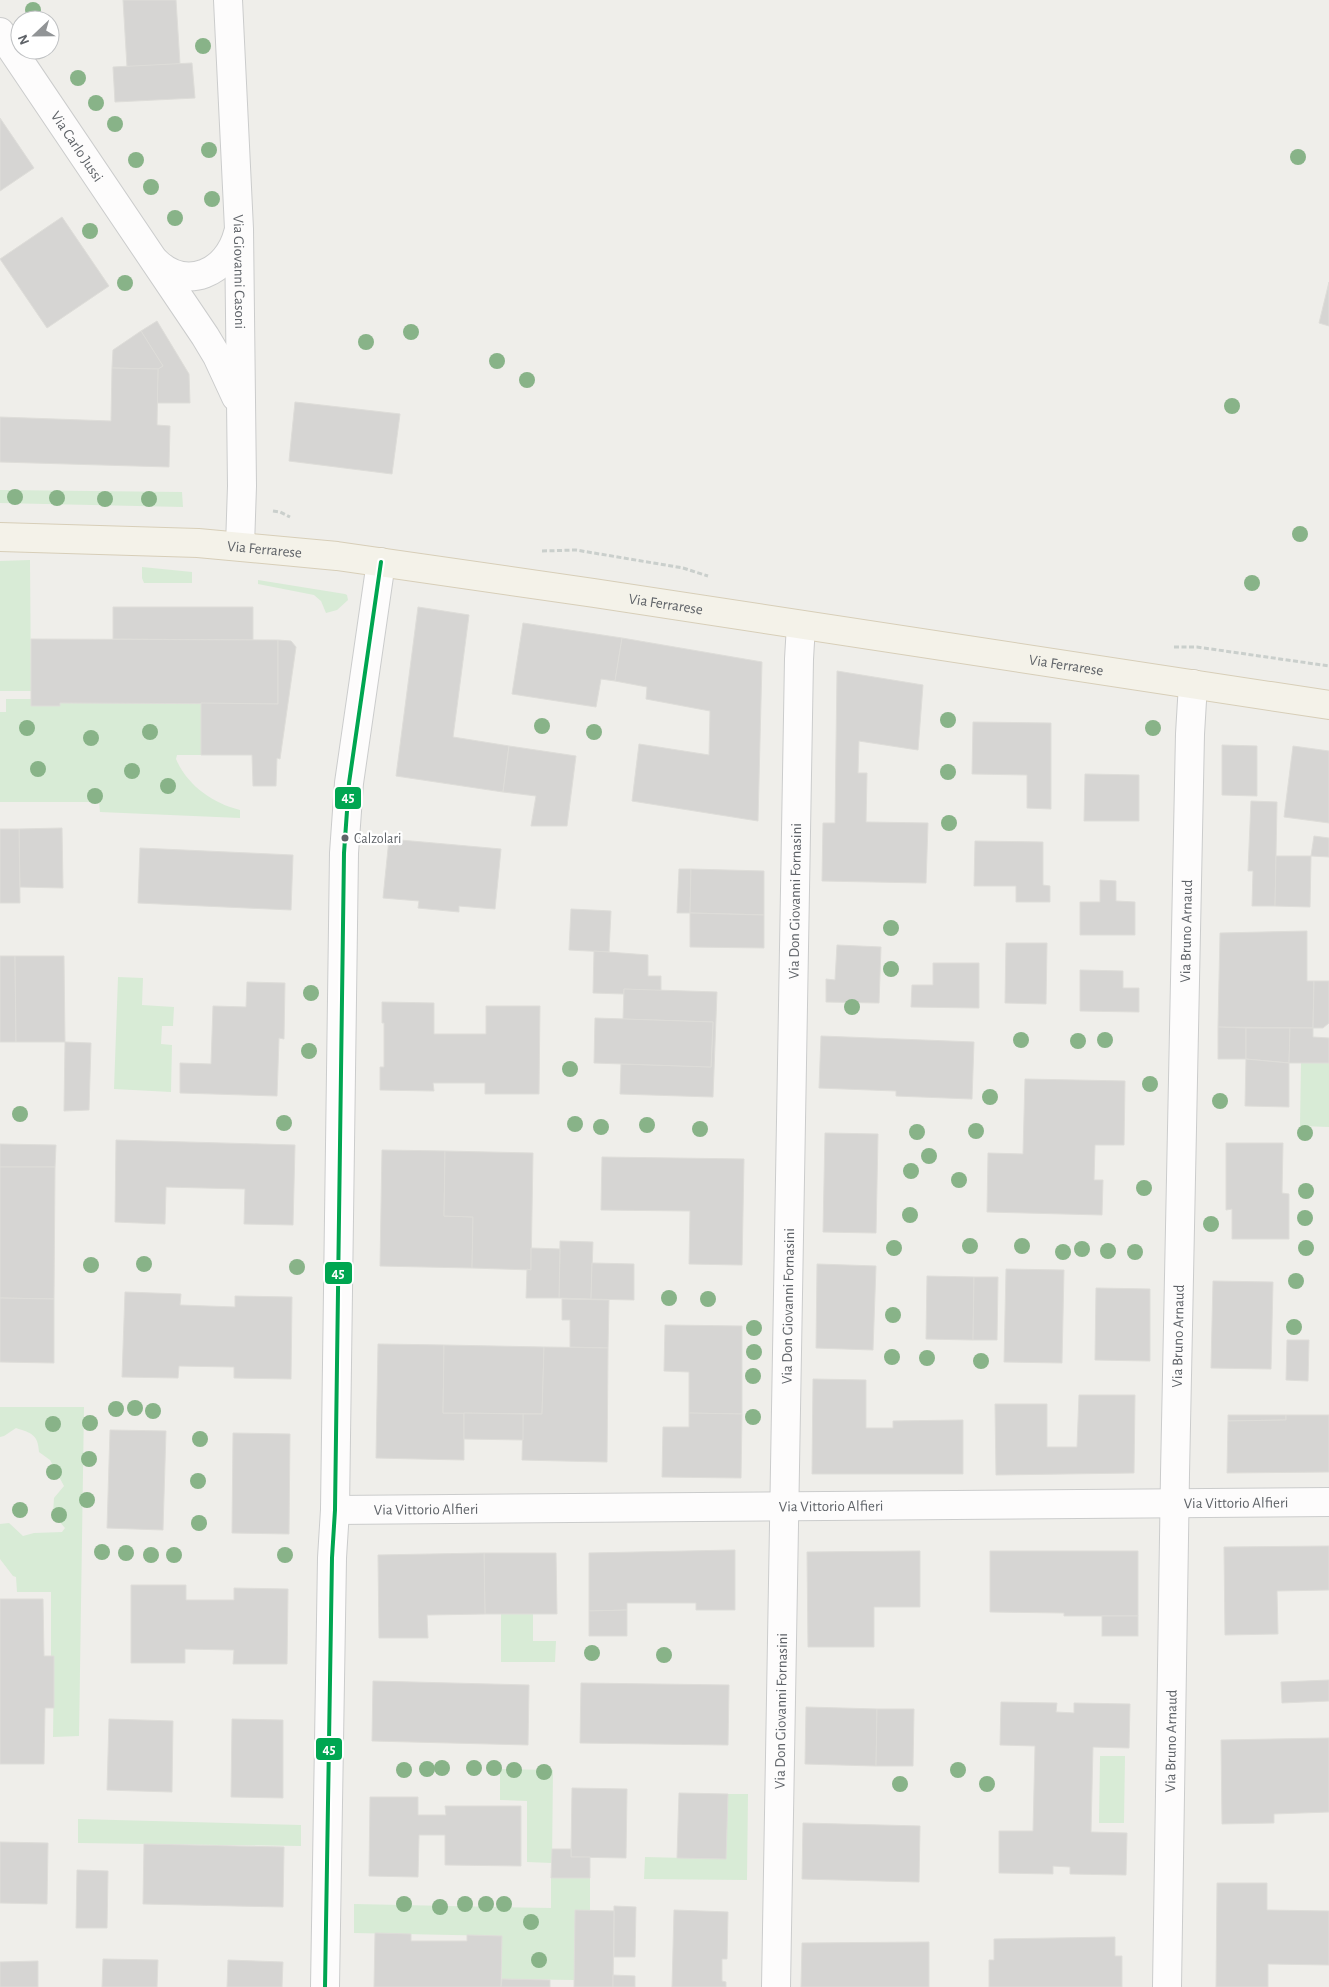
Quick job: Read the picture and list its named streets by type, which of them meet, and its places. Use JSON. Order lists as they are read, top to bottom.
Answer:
{
  "streets": {
    "main road": ["Via Ferrarese"],
    "street": [
      "Via Carlo Jussi",
      "Via Giovanni Casoni",
      "Via Don Giovanni Fornasini",
      "Via Bruno Arnaud",
      "Via Vittorio Alfieri"
    ]
  },
  "crossings": [
    ["Via Carlo Jussi", "Via Giovanni Casoni"],
    ["Via Giovanni Casoni", "Via Ferrarese"],
    ["Via Ferrarese", "Via Don Giovanni Fornasini"],
    ["Via Ferrarese", "Via Bruno Arnaud"],
    ["Via Don Giovanni Fornasini", "Via Vittorio Alfieri"],
    ["Via Bruno Arnaud", "Via Vittorio Alfieri"]
  ],
  "places": ["Calzolari"],
  "lines": ["transit line 45"],
  "north": "left"
}
